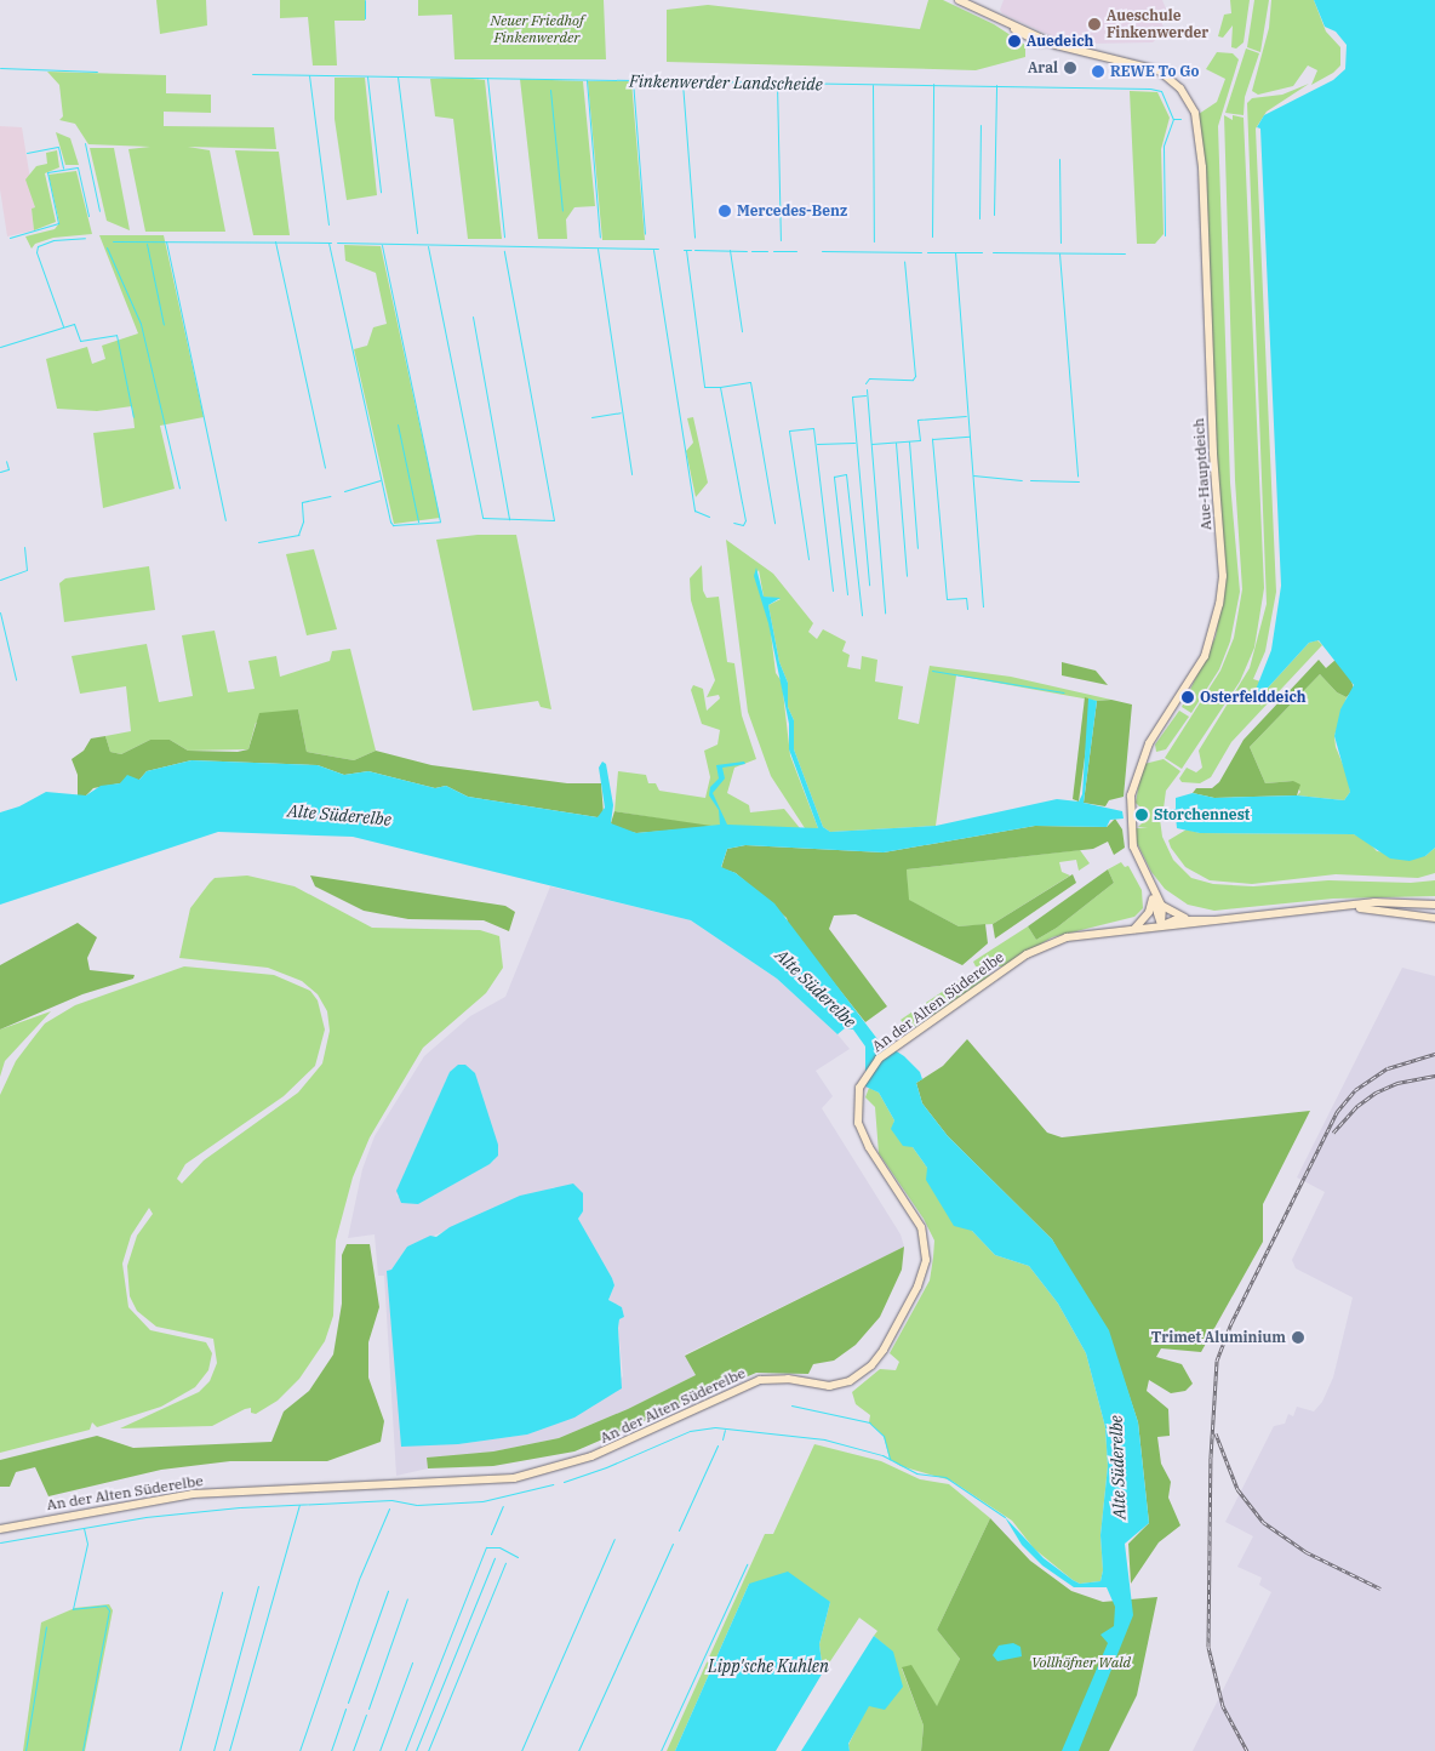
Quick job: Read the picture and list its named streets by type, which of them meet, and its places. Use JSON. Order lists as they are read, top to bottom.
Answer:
{
  "streets": {
    "main road": ["Aue-Hauptdeich", "An der Alten Süderelbe"]
  },
  "water": ["Finkenwerder Landscheide", "Alte Süderelbe", "Lipp'sche Kuhlen"],
  "parks": ["Neuer Friedhof Finkenwerder", "Vollhöfner Wald"],
  "places": [
    "Aueschule Finkenwerder",
    "Auedeich",
    "Aral",
    "REWE To Go",
    "Mercedes-Benz",
    "Osterfelddeich",
    "Storchennest",
    "Trimet Aluminium"
  ]
}
